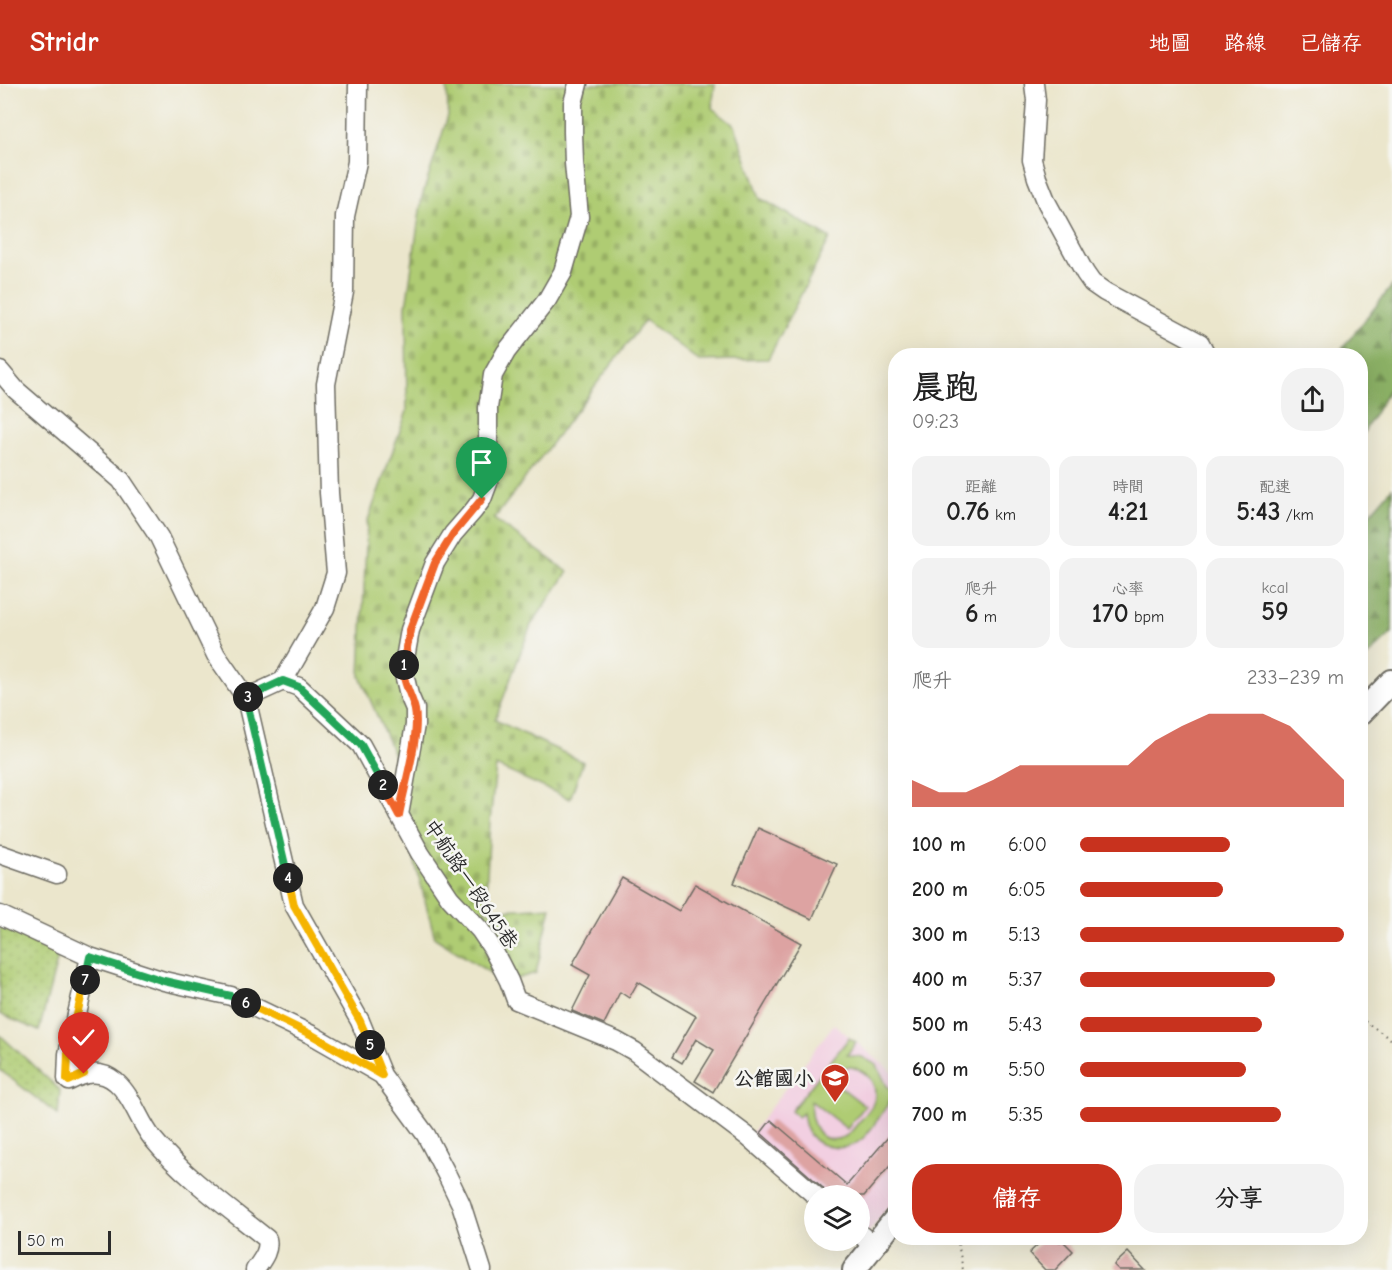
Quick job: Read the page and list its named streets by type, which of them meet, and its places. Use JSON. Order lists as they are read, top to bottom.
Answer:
{
  "streets": {
    "lane": ["中航路一段645巷"]
  },
  "places": {
    "school or university": ["公館國小"]
  },
  "scale_bar": "50 m",
  "page": {
    "header": "Stridr",
    "nav": ["地圖", "路線", "已儲存"],
    "heading": ["晨跑", "09:23"],
    "stats": [
      ["距離", "0.76 km"],
      ["時間", "4:21"],
      ["配速", "5:43 /km"],
      ["爬升", "6 m"],
      ["心率", "170 bpm"],
      ["kcal", "59"]
    ],
    "pins": [
      "1",
      "3",
      "2",
      "4",
      "7",
      "6",
      "5"
    ],
    "chart": ["爬升", "233–239 m"],
    "list": [
      {
        "name": "100 m",
        "note": "6:00"
      },
      {
        "name": "200 m",
        "note": "6:05"
      },
      {
        "name": "300 m",
        "note": "5:13"
      },
      {
        "name": "400 m",
        "note": "5:37"
      },
      {
        "name": "500 m",
        "note": "5:43"
      },
      {
        "name": "600 m",
        "note": "5:50"
      },
      {
        "name": "700 m",
        "note": "5:35"
      }
    ],
    "buttons": ["儲存", "分享"],
    "scale": "50 m"
  }
}
